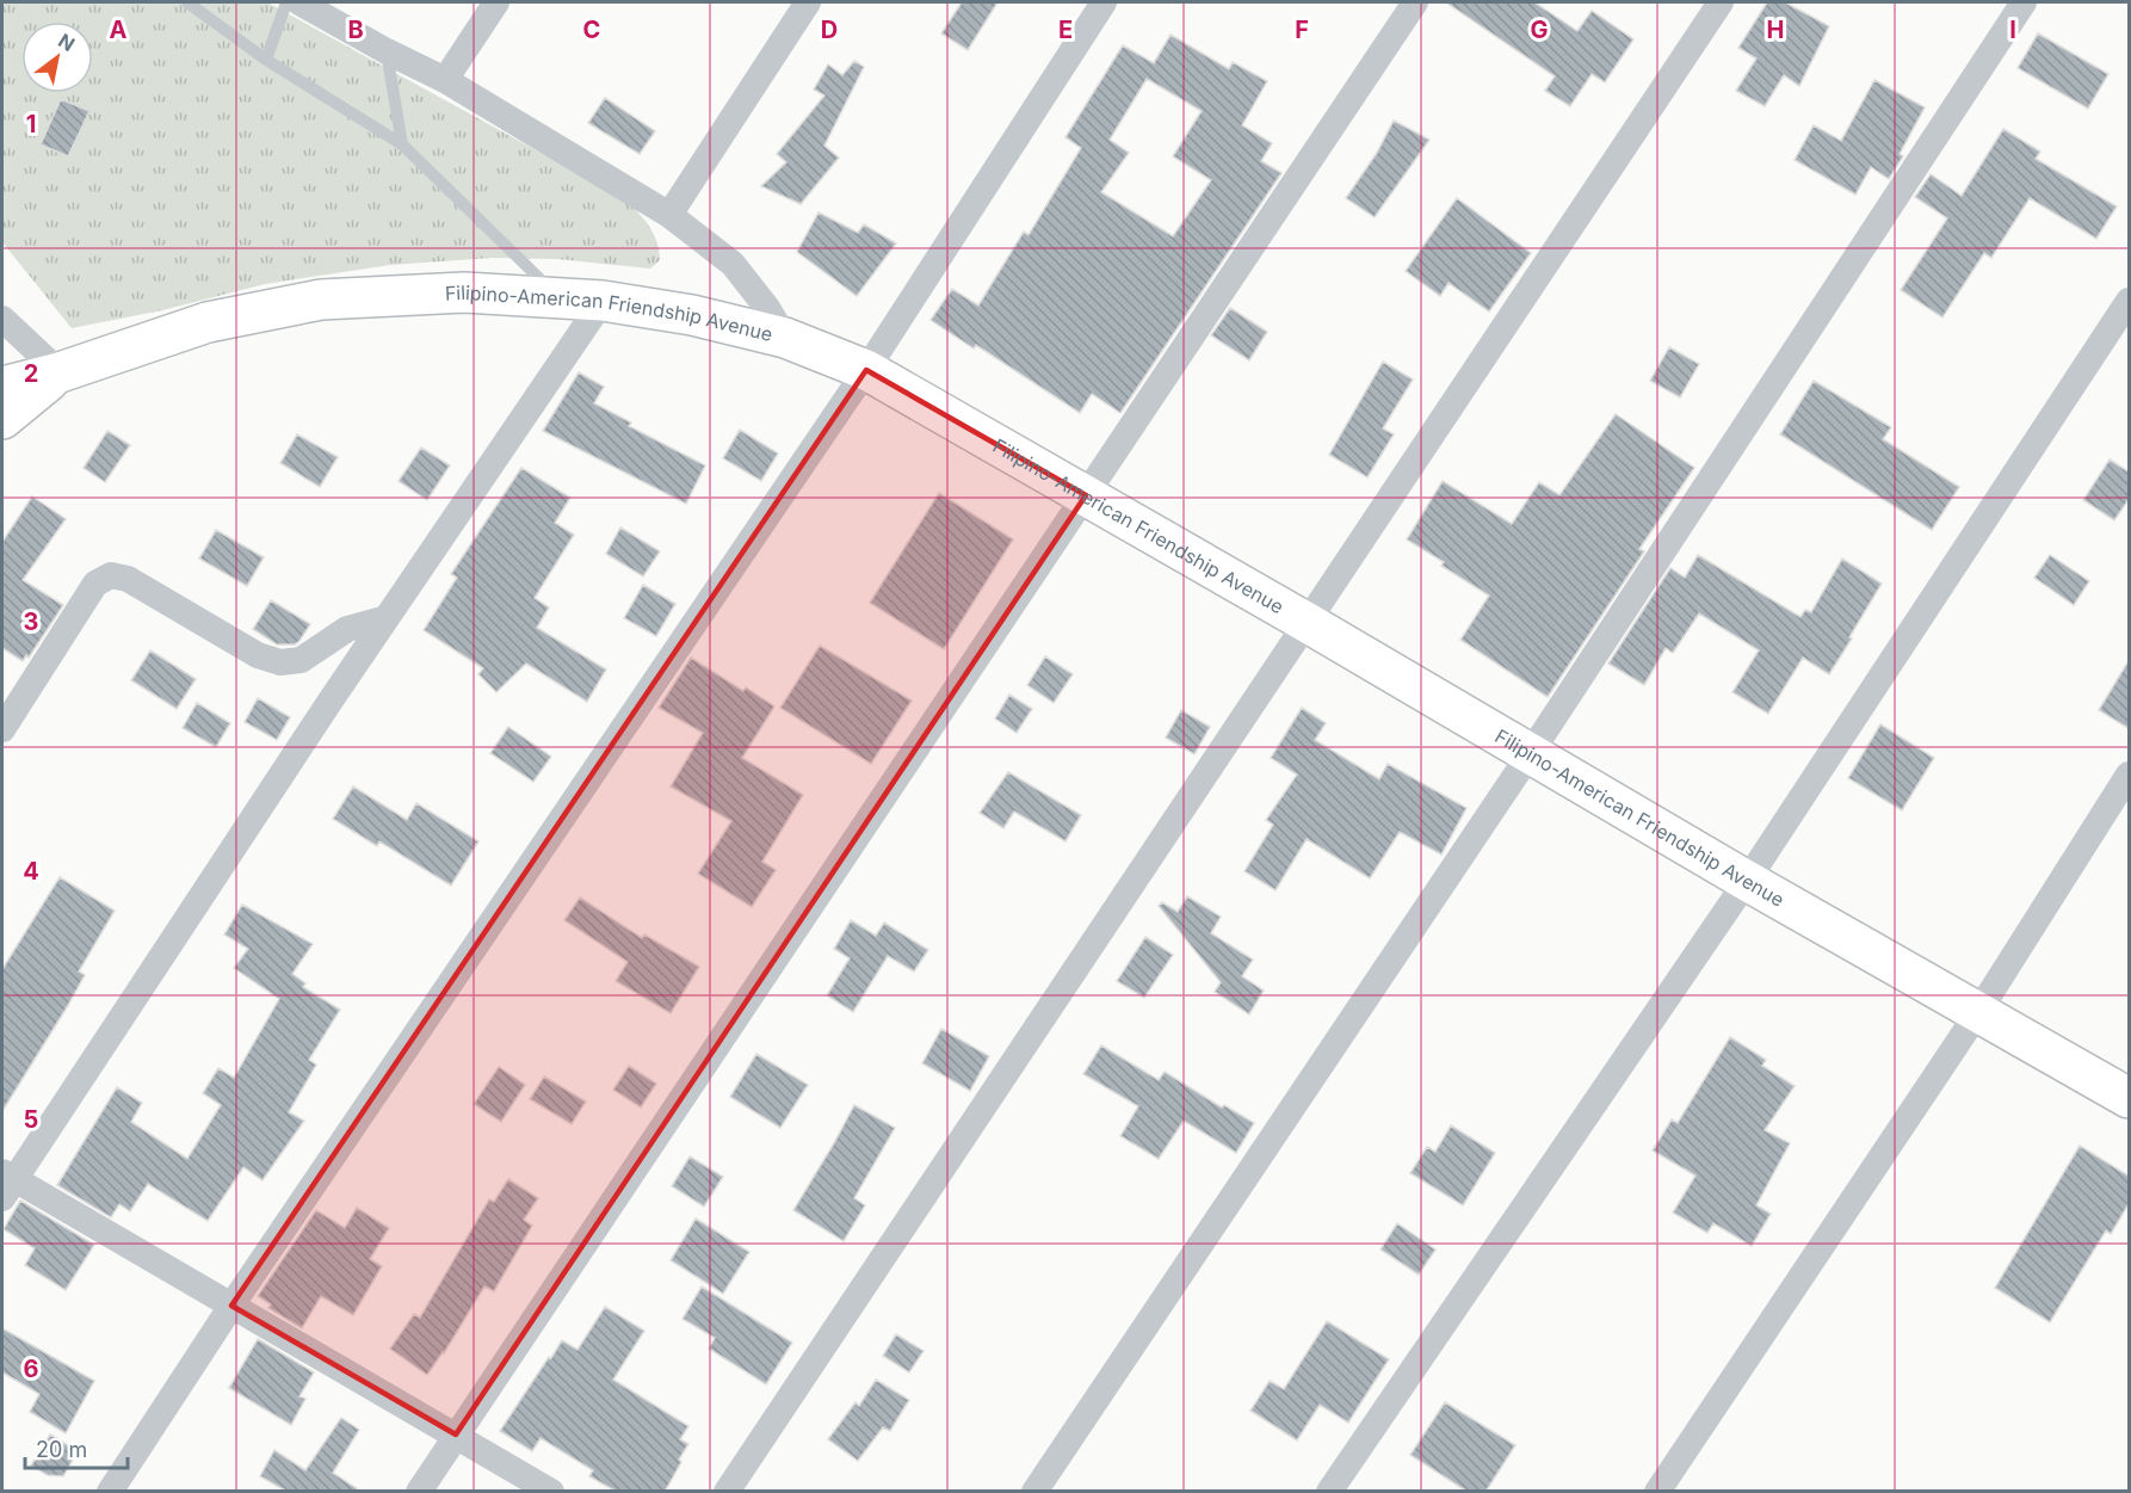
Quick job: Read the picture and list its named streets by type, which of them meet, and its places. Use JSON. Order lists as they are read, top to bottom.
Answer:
{
  "streets": {
    "main road": ["Filipino-American Friendship Avenue"]
  },
  "scale_bar": "20 m",
  "north": "top right",
  "grid": {
    "columns": [
      "A",
      "B",
      "C",
      "D",
      "E",
      "F",
      "G",
      "H",
      "I"
    ],
    "rows": [
      "1",
      "2",
      "3",
      "4",
      "5",
      "6"
    ]
  }
}
